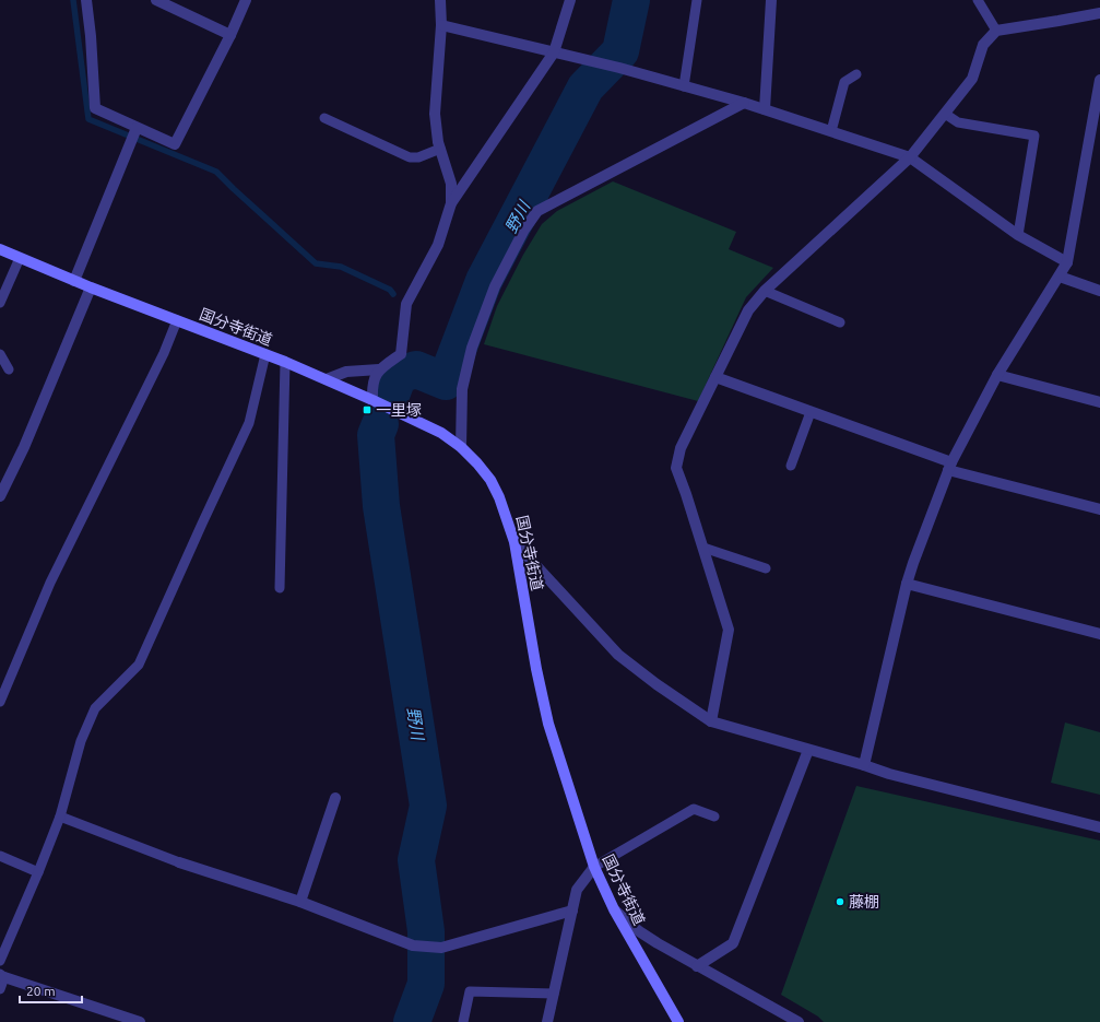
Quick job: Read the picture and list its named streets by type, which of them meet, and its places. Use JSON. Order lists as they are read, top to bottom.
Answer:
{
  "streets": {
    "main road": ["国分寺街道"]
  },
  "water": ["野川"],
  "places": {
    "transit": ["一里塚"],
    "other": ["藤棚"]
  },
  "scale_bar": "20 m"
}
